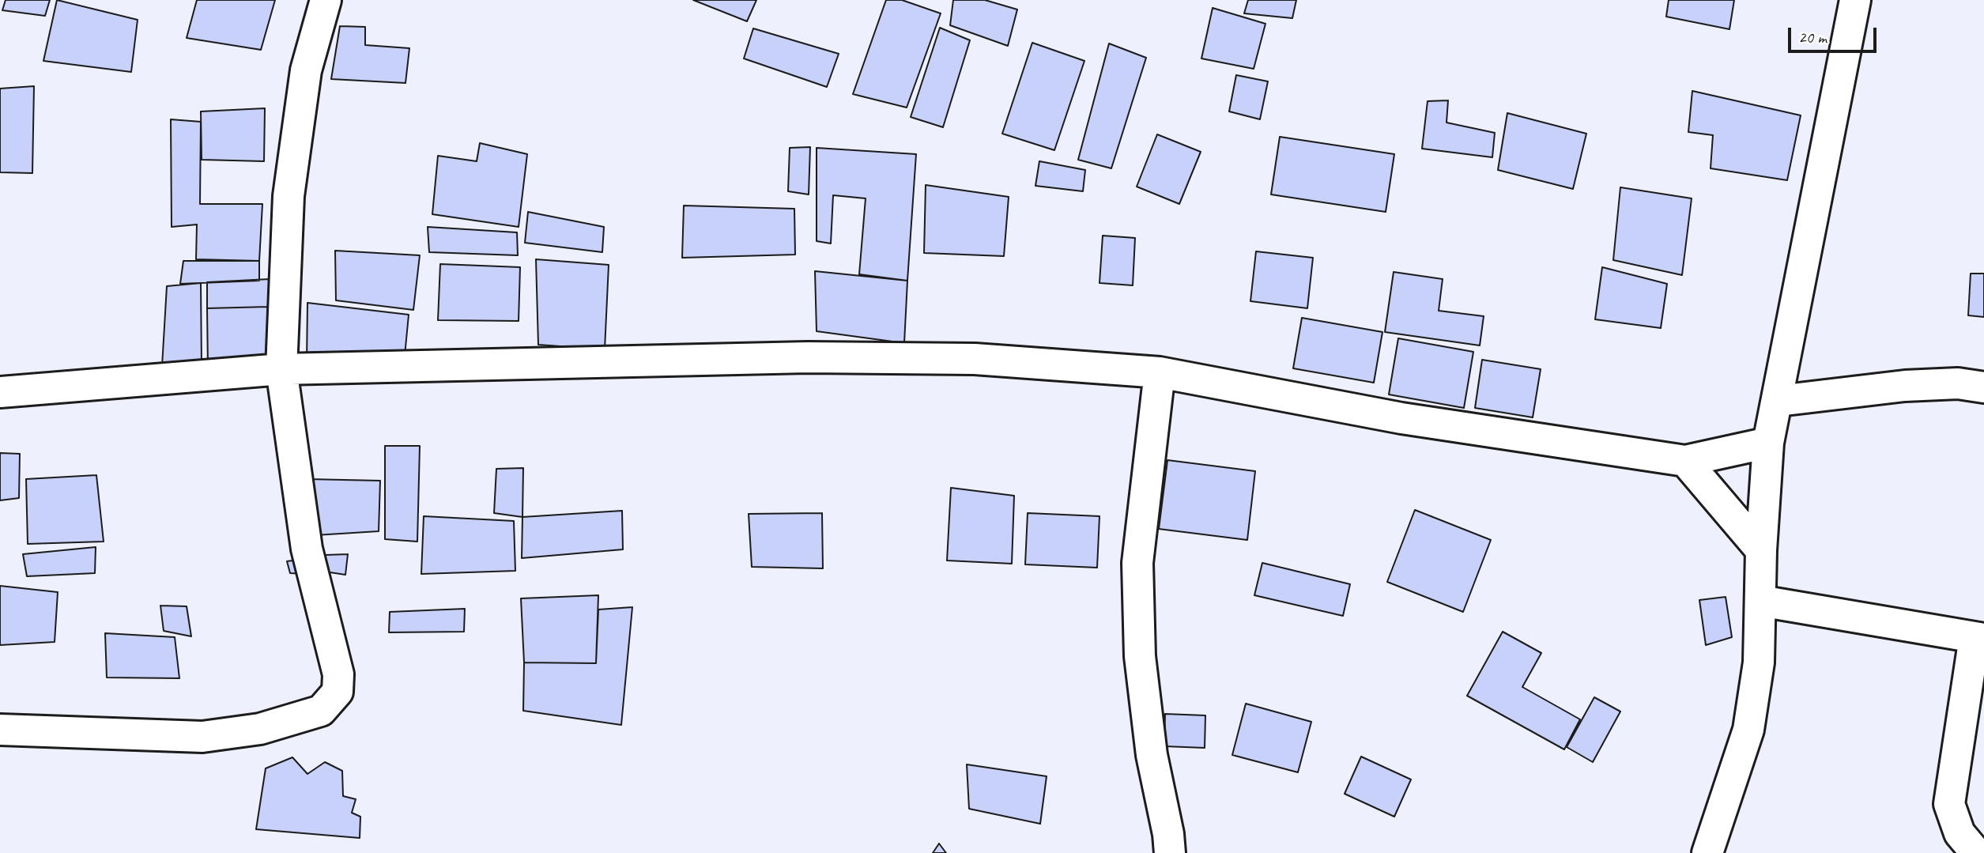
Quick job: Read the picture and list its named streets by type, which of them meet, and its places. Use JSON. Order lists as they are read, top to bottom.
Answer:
{
  "scale_bar": "20 m"
}
